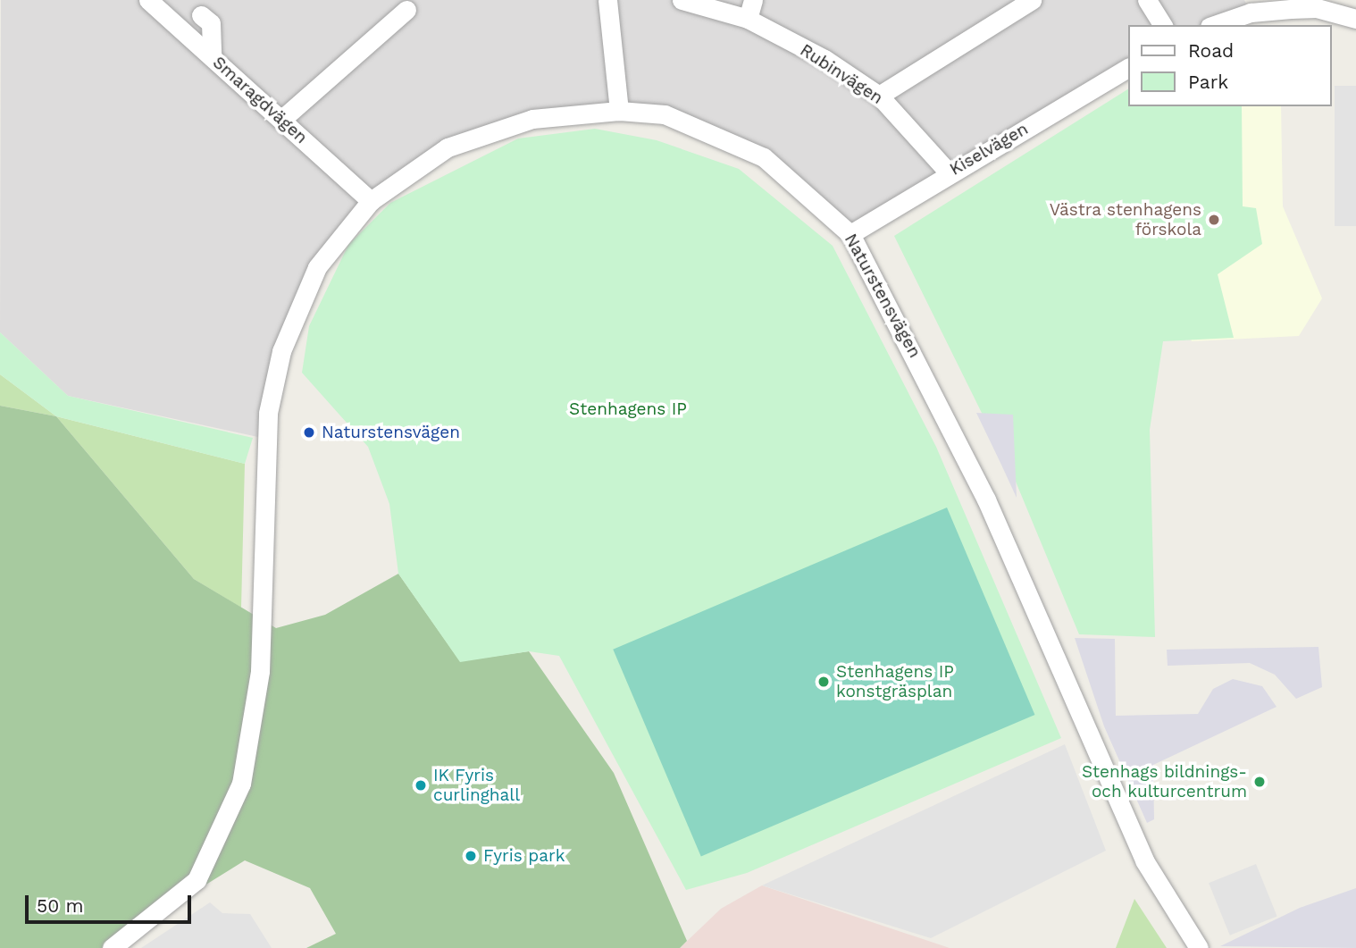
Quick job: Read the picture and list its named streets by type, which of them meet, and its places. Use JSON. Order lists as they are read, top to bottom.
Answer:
{
  "streets": {
    "street": [
      "Rubinvägen",
      "Smaragdvägen",
      "Kiselvägen",
      "Naturstensvägen"
    ]
  },
  "crossings": [
    ["Rubinvägen", "Kiselvägen"],
    ["Smaragdvägen", "Naturstensvägen"],
    ["Kiselvägen", "Naturstensvägen"]
  ],
  "parks": ["Stenhagens IP"],
  "places": [
    "Västra stenhagens förskola",
    "Naturstensvägen",
    "Stenhagens IP konstgräsplan",
    "Stenhags bildnings- och kulturcentrum",
    "IK Fyris curlinghall",
    "Fyris park"
  ],
  "legend": ["Road", "Park"],
  "scale_bar": "50 m"
}
